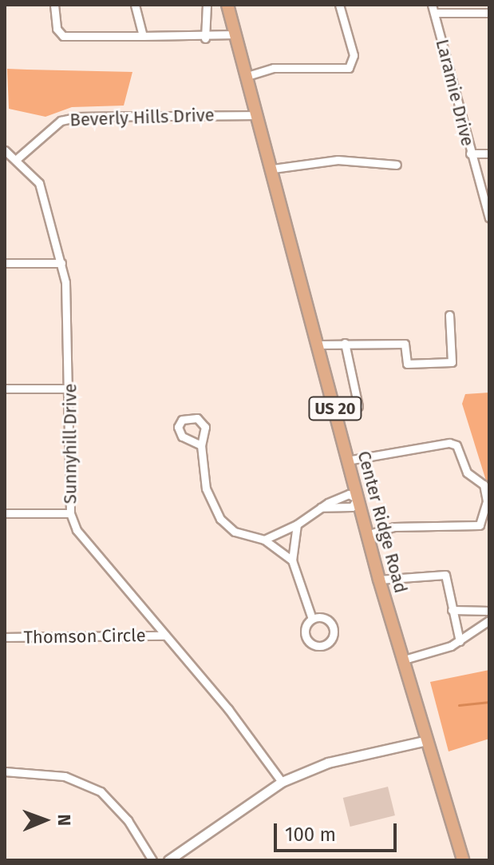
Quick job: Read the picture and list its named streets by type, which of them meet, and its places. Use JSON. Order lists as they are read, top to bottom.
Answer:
{
  "streets": {
    "main road": ["US 20", "Center Ridge Road"],
    "street": [
      "Laramie Drive",
      "Beverly Hills Drive",
      "Sunnyhill Drive",
      "Thomson Circle"
    ]
  },
  "crossings": [
    ["Beverly Hills Drive", "Sunnyhill Drive"],
    ["Beverly Hills Drive", "Center Ridge Road"],
    ["Sunnyhill Drive", "Thomson Circle"]
  ],
  "scale_bar": "100 m",
  "north": "right"
}
